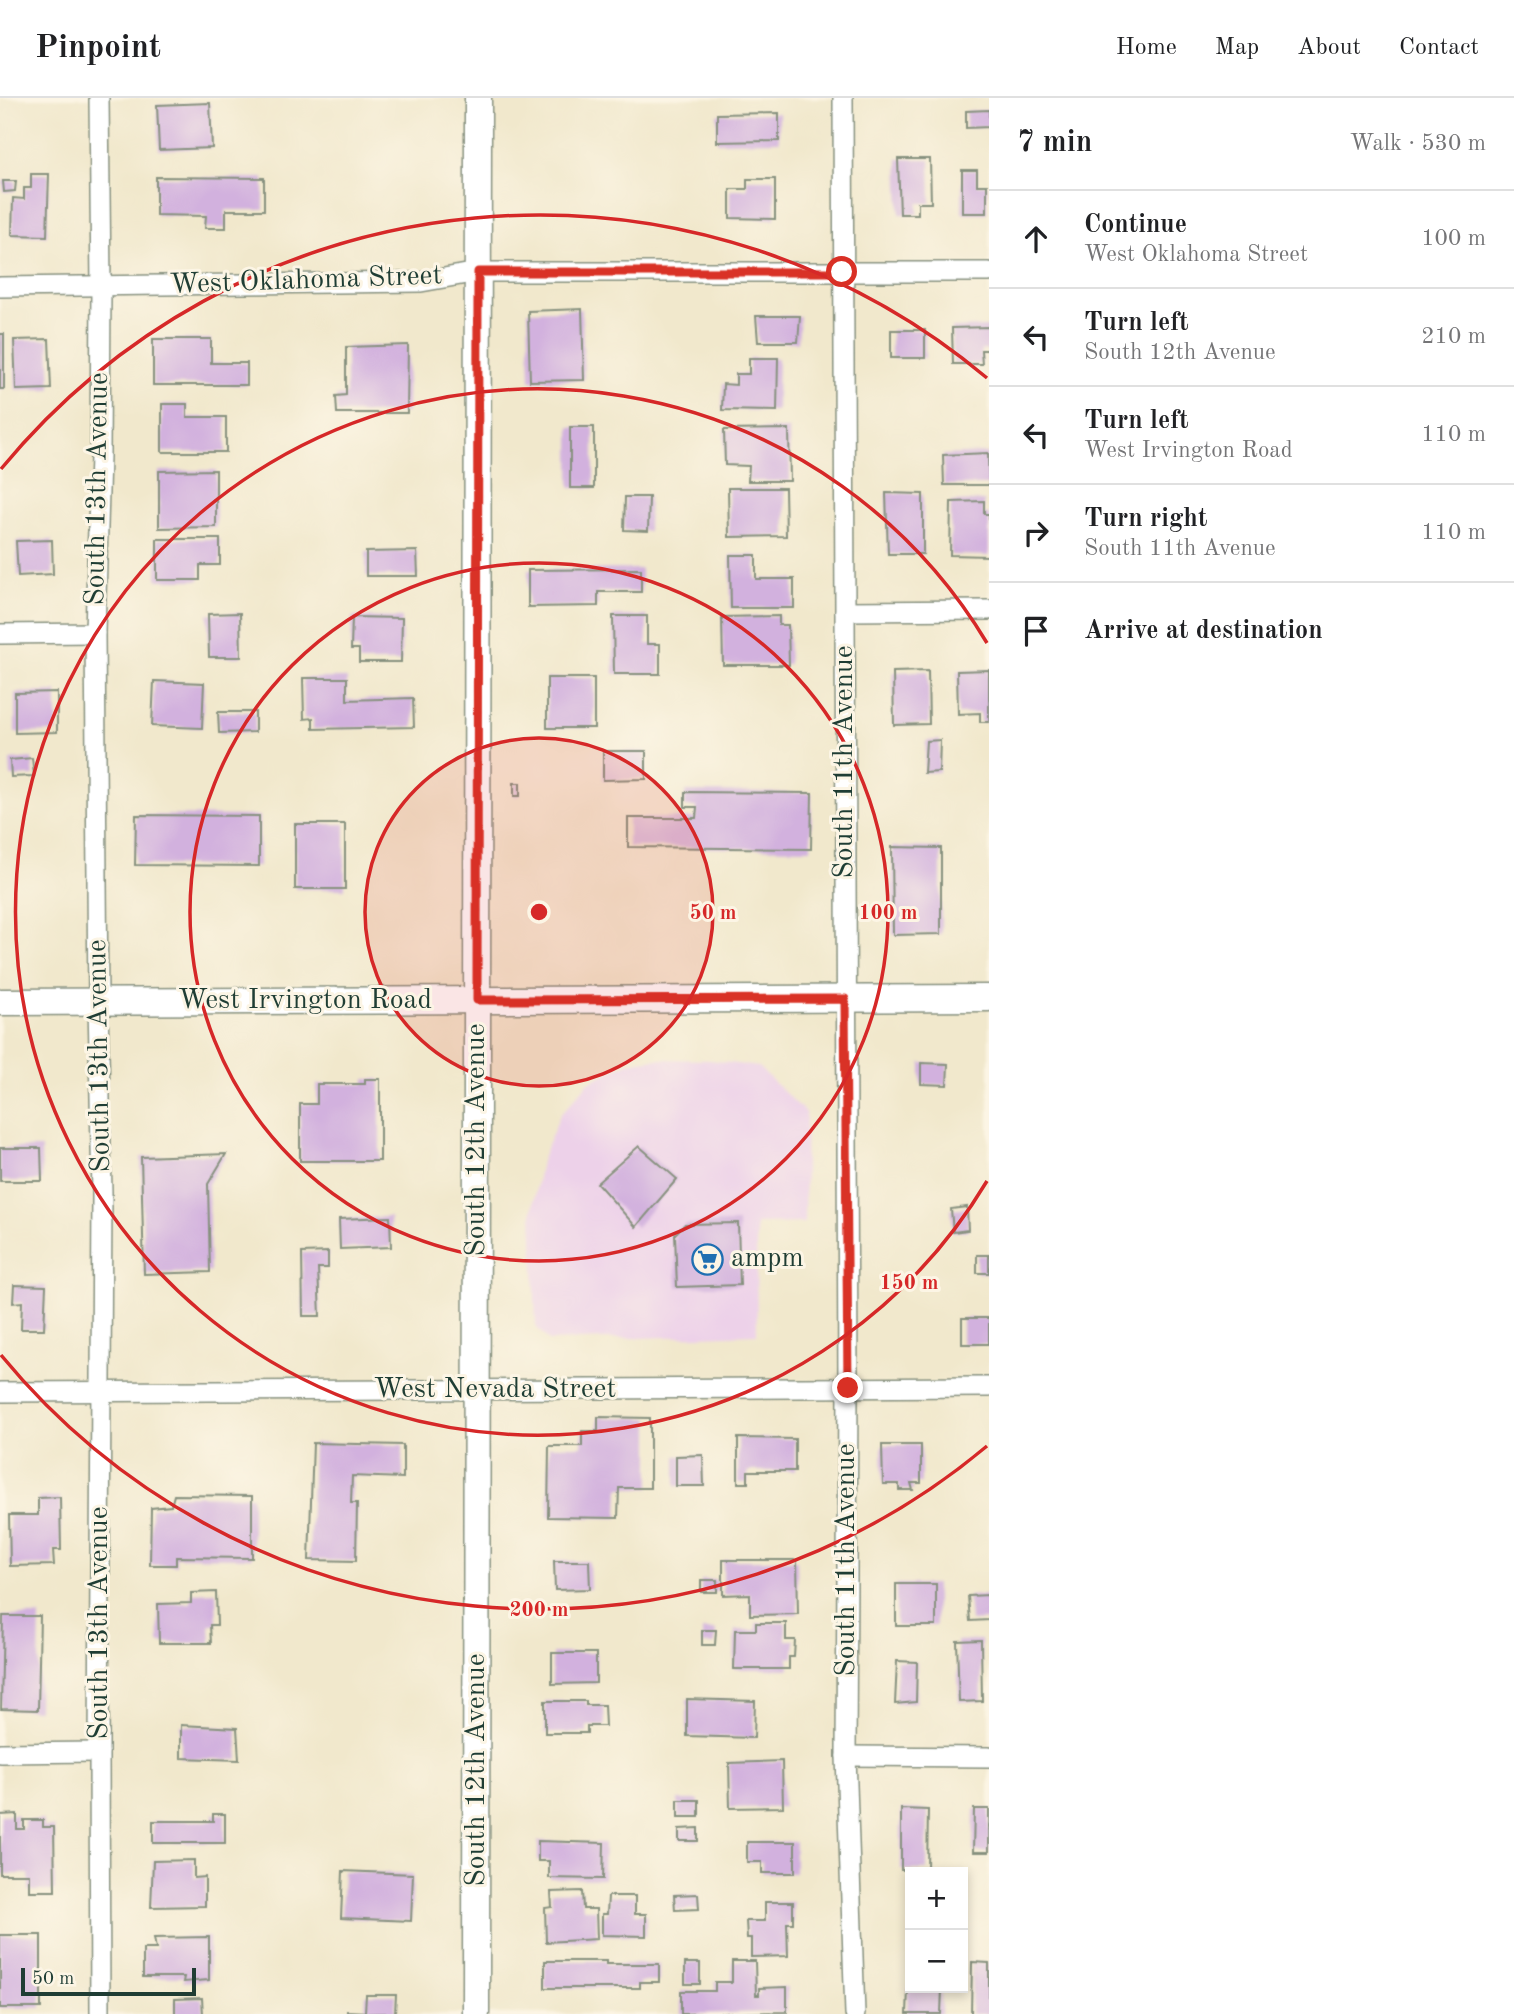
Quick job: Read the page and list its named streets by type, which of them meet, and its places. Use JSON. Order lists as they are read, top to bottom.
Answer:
{
  "streets": {
    "main road": ["West Irvington Road", "South 12th Avenue"],
    "street": [
      "West Oklahoma Street",
      "South 13th Avenue",
      "South 11th Avenue",
      "West Nevada Street"
    ]
  },
  "crossings": [
    ["West Oklahoma Street", "South 13th Avenue"],
    ["West Oklahoma Street", "South 11th Avenue"],
    ["West Oklahoma Street", "South 12th Avenue"],
    ["South 13th Avenue", "West Irvington Road"],
    ["South 13th Avenue", "West Nevada Street"],
    ["South 11th Avenue", "West Irvington Road"],
    ["South 11th Avenue", "West Nevada Street"],
    ["West Irvington Road", "South 12th Avenue"],
    ["South 12th Avenue", "West Nevada Street"]
  ],
  "places": {
    "supermarket": ["ampm"]
  },
  "scale_bar": "50 m",
  "page": {
    "header": "Pinpoint",
    "nav": [
      "Home",
      "Map",
      "About",
      "Contact"
    ],
    "heading": ["7 min", "Walk · 530 m"],
    "list": [
      ["Continue", "West Oklahoma Street", "100 m"],
      ["Turn left", "South 12th Avenue", "210 m"],
      ["Turn left", "West Irvington Road", "110 m"],
      ["Turn right", "South 11th Avenue", "110 m"],
      "Arrive at destination"
    ],
    "map_buttons": ["+", "−"],
    "scale": "50 m"
  },
  "rings": [
    "50 m",
    "100 m",
    "150 m",
    "200 m"
  ]
}
